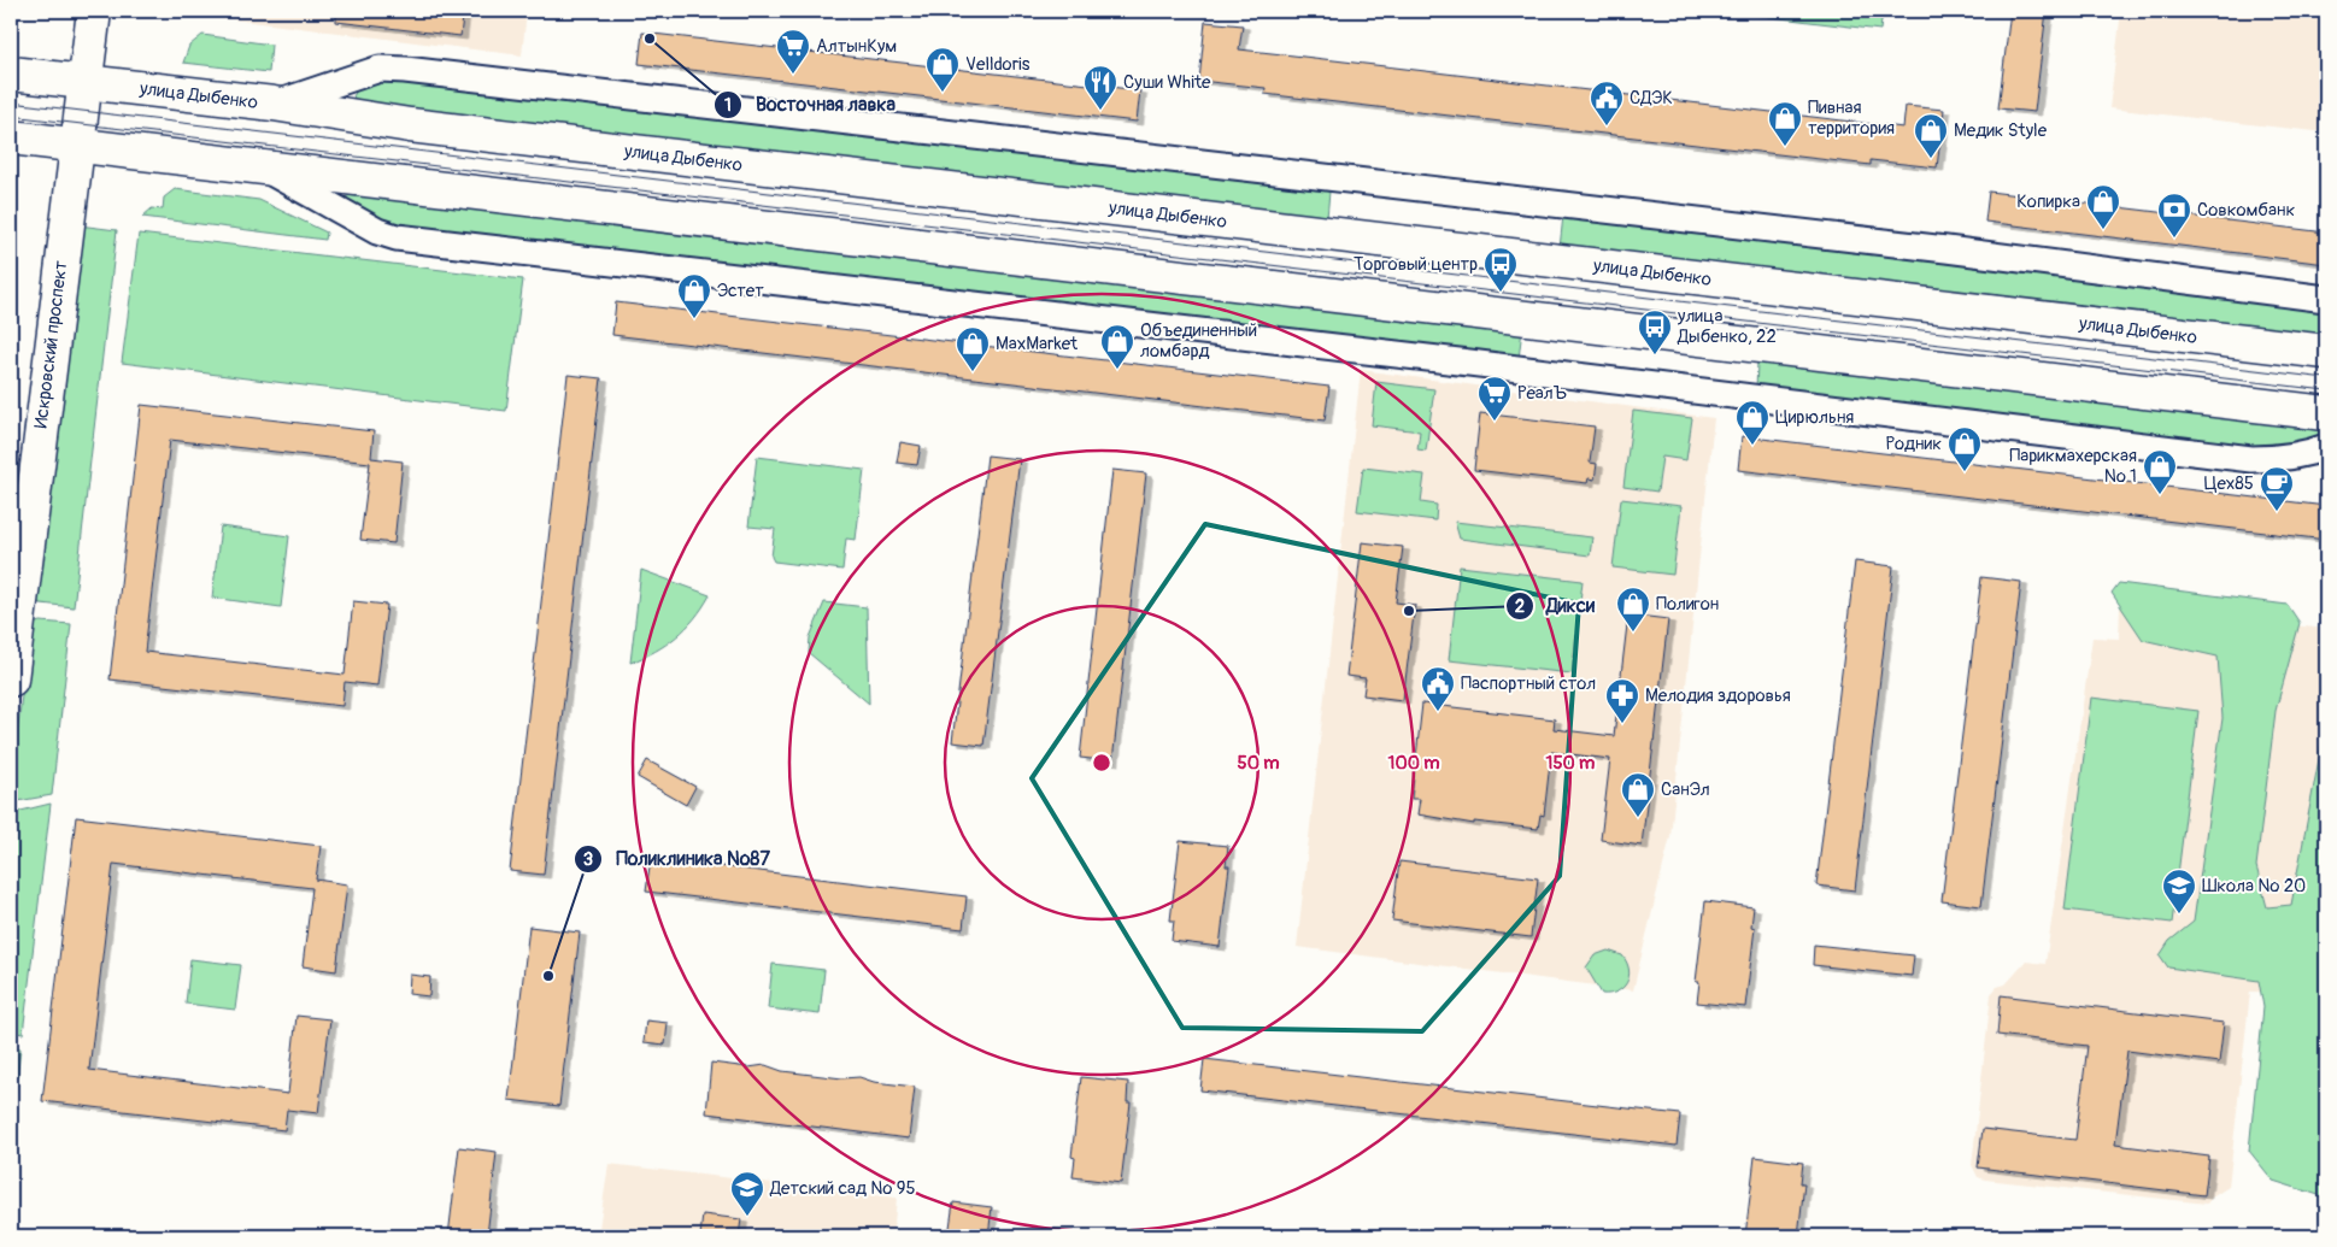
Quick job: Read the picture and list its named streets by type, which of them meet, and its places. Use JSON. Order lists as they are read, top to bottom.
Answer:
{
  "streets": {
    "main road": ["улица Дыбенко", "Искровский проспект"]
  },
  "crossings": [
    ["улица Дыбенко", "Искровский проспект"]
  ],
  "places": {
    "other": ["Восточная лавка", "Дикси", "Поликлиника №87"],
    "supermarket": ["АлтынКум", "РеалЪ"],
    "shop": [
      "Velldoris",
      "Пивная территория",
      "Медик Style",
      "Копирка",
      "Эстет",
      "Объединенный ломбард",
      "MaxMarket",
      "Цирюльня",
      "Родник",
      "Парикмахерская № 1",
      "Полигон",
      "СанЭл"
    ],
    "restaurant": ["Суши White"],
    "public building": ["СДЭК", "Паспортный стол"],
    "bank": ["Совкомбанк"],
    "bus stop": ["Торговый центр", "улица Дыбенко, 22"],
    "cafe": ["Цех85"],
    "pharmacy": ["Мелодия здоровья"],
    "school or university": ["Школа № 20", "Детский сад № 95"]
  },
  "rings": ["50 m", "100 m", "150 m"]
}
